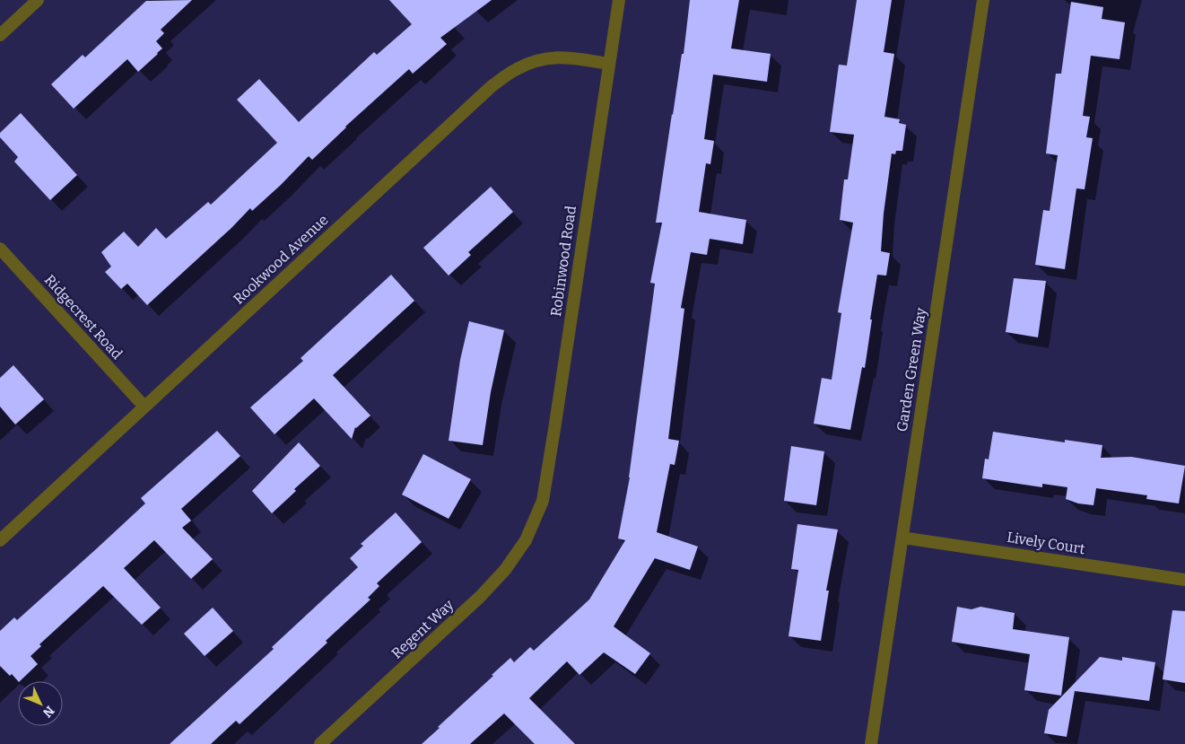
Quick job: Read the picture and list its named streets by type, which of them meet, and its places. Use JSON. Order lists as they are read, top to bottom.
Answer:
{
  "streets": {
    "street": [
      "Rookwood Avenue",
      "Robinwood Road",
      "Ridgecrest Road",
      "Garden Green Way",
      "Lively Court",
      "Regent Way"
    ]
  },
  "crossings": [
    ["Rookwood Avenue", "Robinwood Road"],
    ["Rookwood Avenue", "Ridgecrest Road"],
    ["Robinwood Road", "Regent Way"],
    ["Garden Green Way", "Lively Court"]
  ],
  "north": "bottom right"
}
